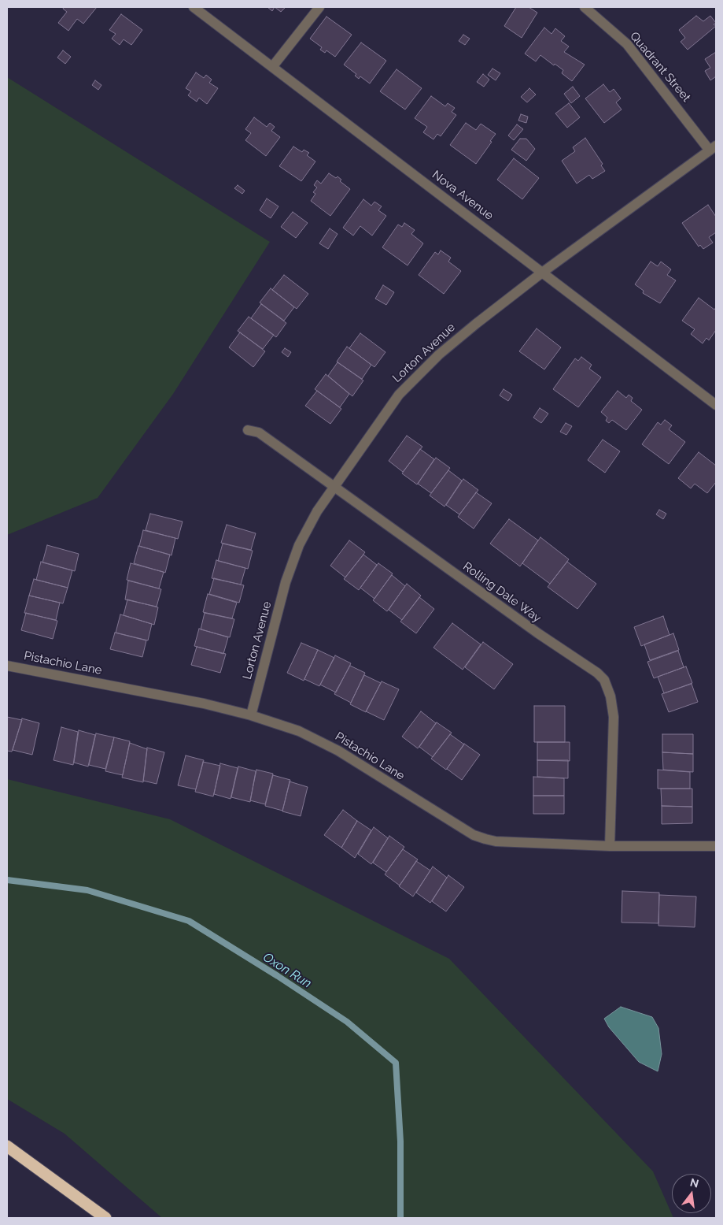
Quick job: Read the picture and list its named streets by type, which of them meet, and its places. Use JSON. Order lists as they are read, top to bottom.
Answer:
{
  "streets": {
    "street": [
      "Quadrant Street",
      "Nova Avenue",
      "Lorton Avenue",
      "Rolling Dale Way",
      "Pistachio Lane"
    ]
  },
  "crossings": [
    ["Quadrant Street", "Lorton Avenue"],
    ["Nova Avenue", "Lorton Avenue"],
    ["Lorton Avenue", "Rolling Dale Way"],
    ["Lorton Avenue", "Pistachio Lane"],
    ["Rolling Dale Way", "Pistachio Lane"]
  ],
  "water": ["Oxon Run"],
  "north": "top"
}
